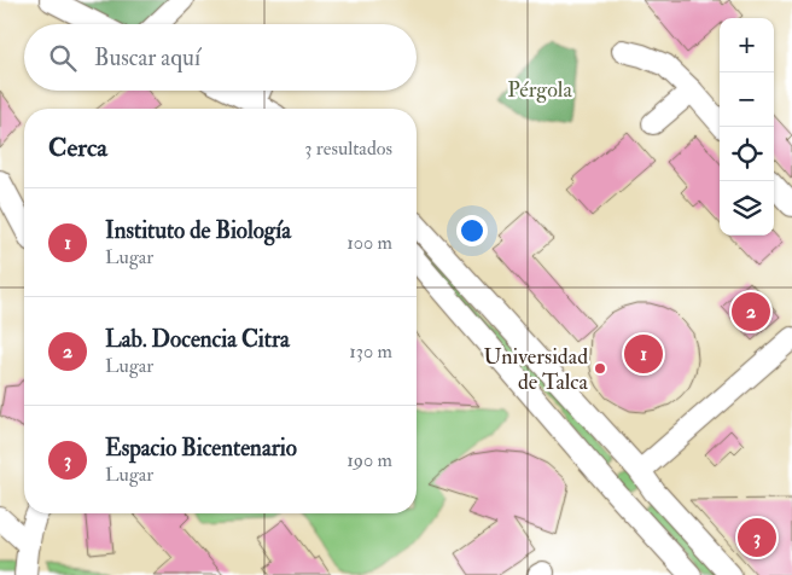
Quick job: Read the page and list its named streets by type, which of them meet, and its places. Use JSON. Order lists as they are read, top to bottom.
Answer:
{
  "parks": ["Pérgola"],
  "places": ["Universidad de Talca"],
  "page": {
    "map_buttons": ["+", "−"],
    "search": "Buscar aquí",
    "heading": ["Cerca", "3 resultados"],
    "list": [
      {
        "mark": "1",
        "name": "Instituto de Biología",
        "note": "Lugar",
        "value": "100 m"
      },
      {
        "mark": "2",
        "name": "Lab. Docencia Citra",
        "note": "Lugar",
        "value": "130 m"
      },
      {
        "mark": "3",
        "name": "Espacio Bicentenario",
        "note": "Lugar",
        "value": "190 m"
      }
    ],
    "pins": ["2", "1", "3"]
  }
}
